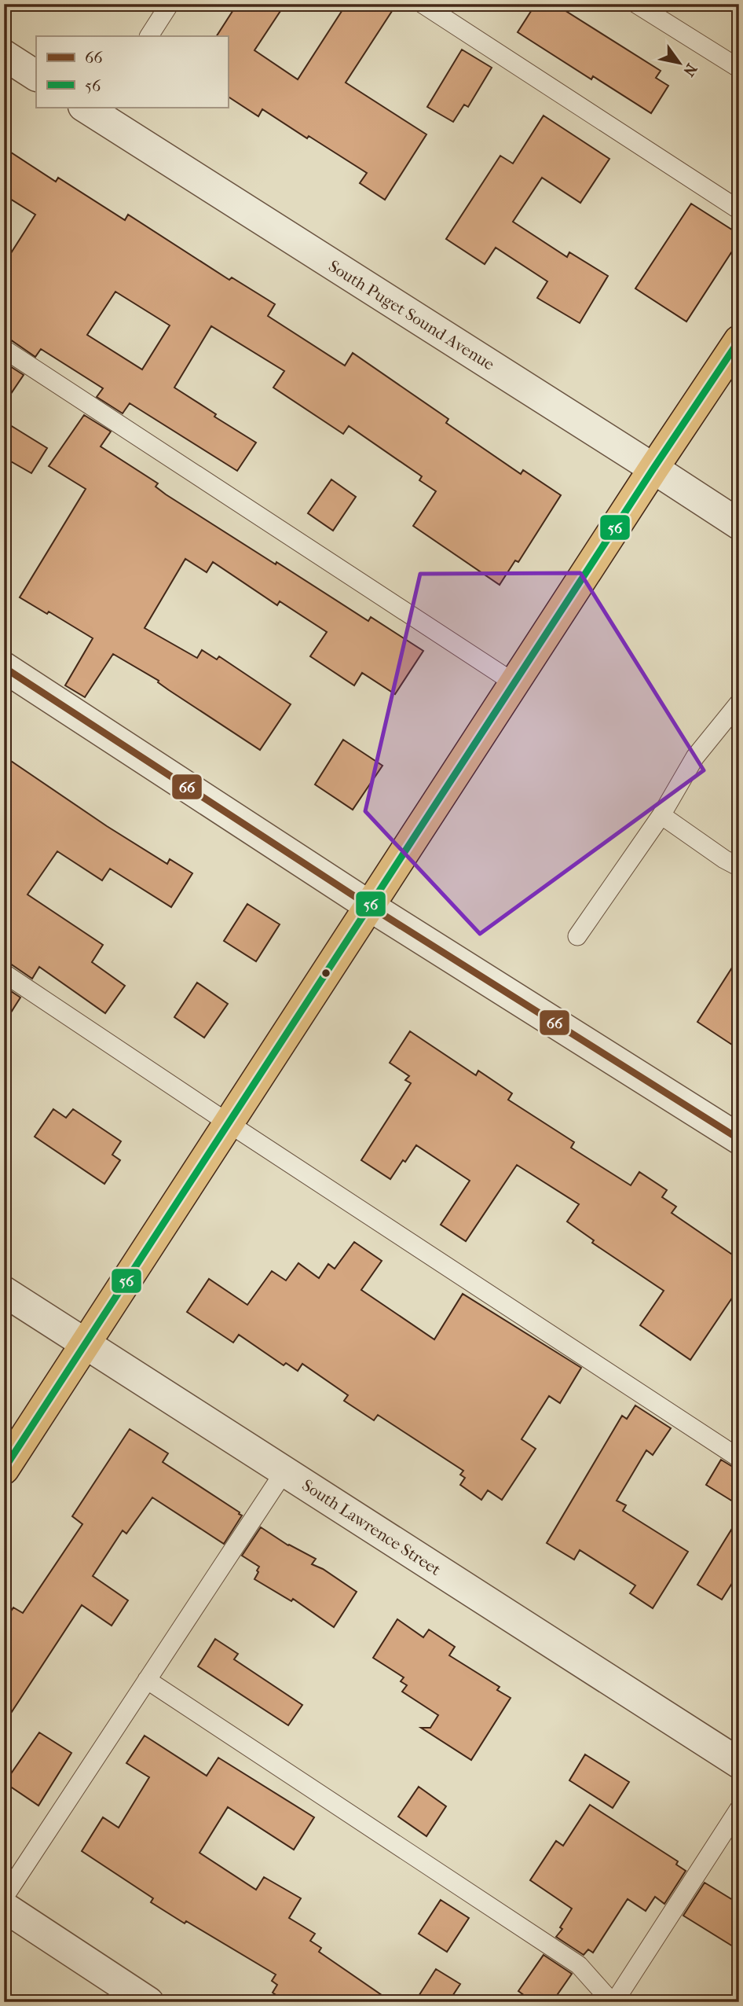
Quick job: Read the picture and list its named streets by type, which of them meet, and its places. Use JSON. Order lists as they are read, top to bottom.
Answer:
{
  "streets": {
    "street": ["South Puget Sound Avenue", "South Lawrence Street"]
  },
  "lines": ["transit line 56", "transit line 66"],
  "legend": ["66", "56"],
  "north": "bottom right"
}
